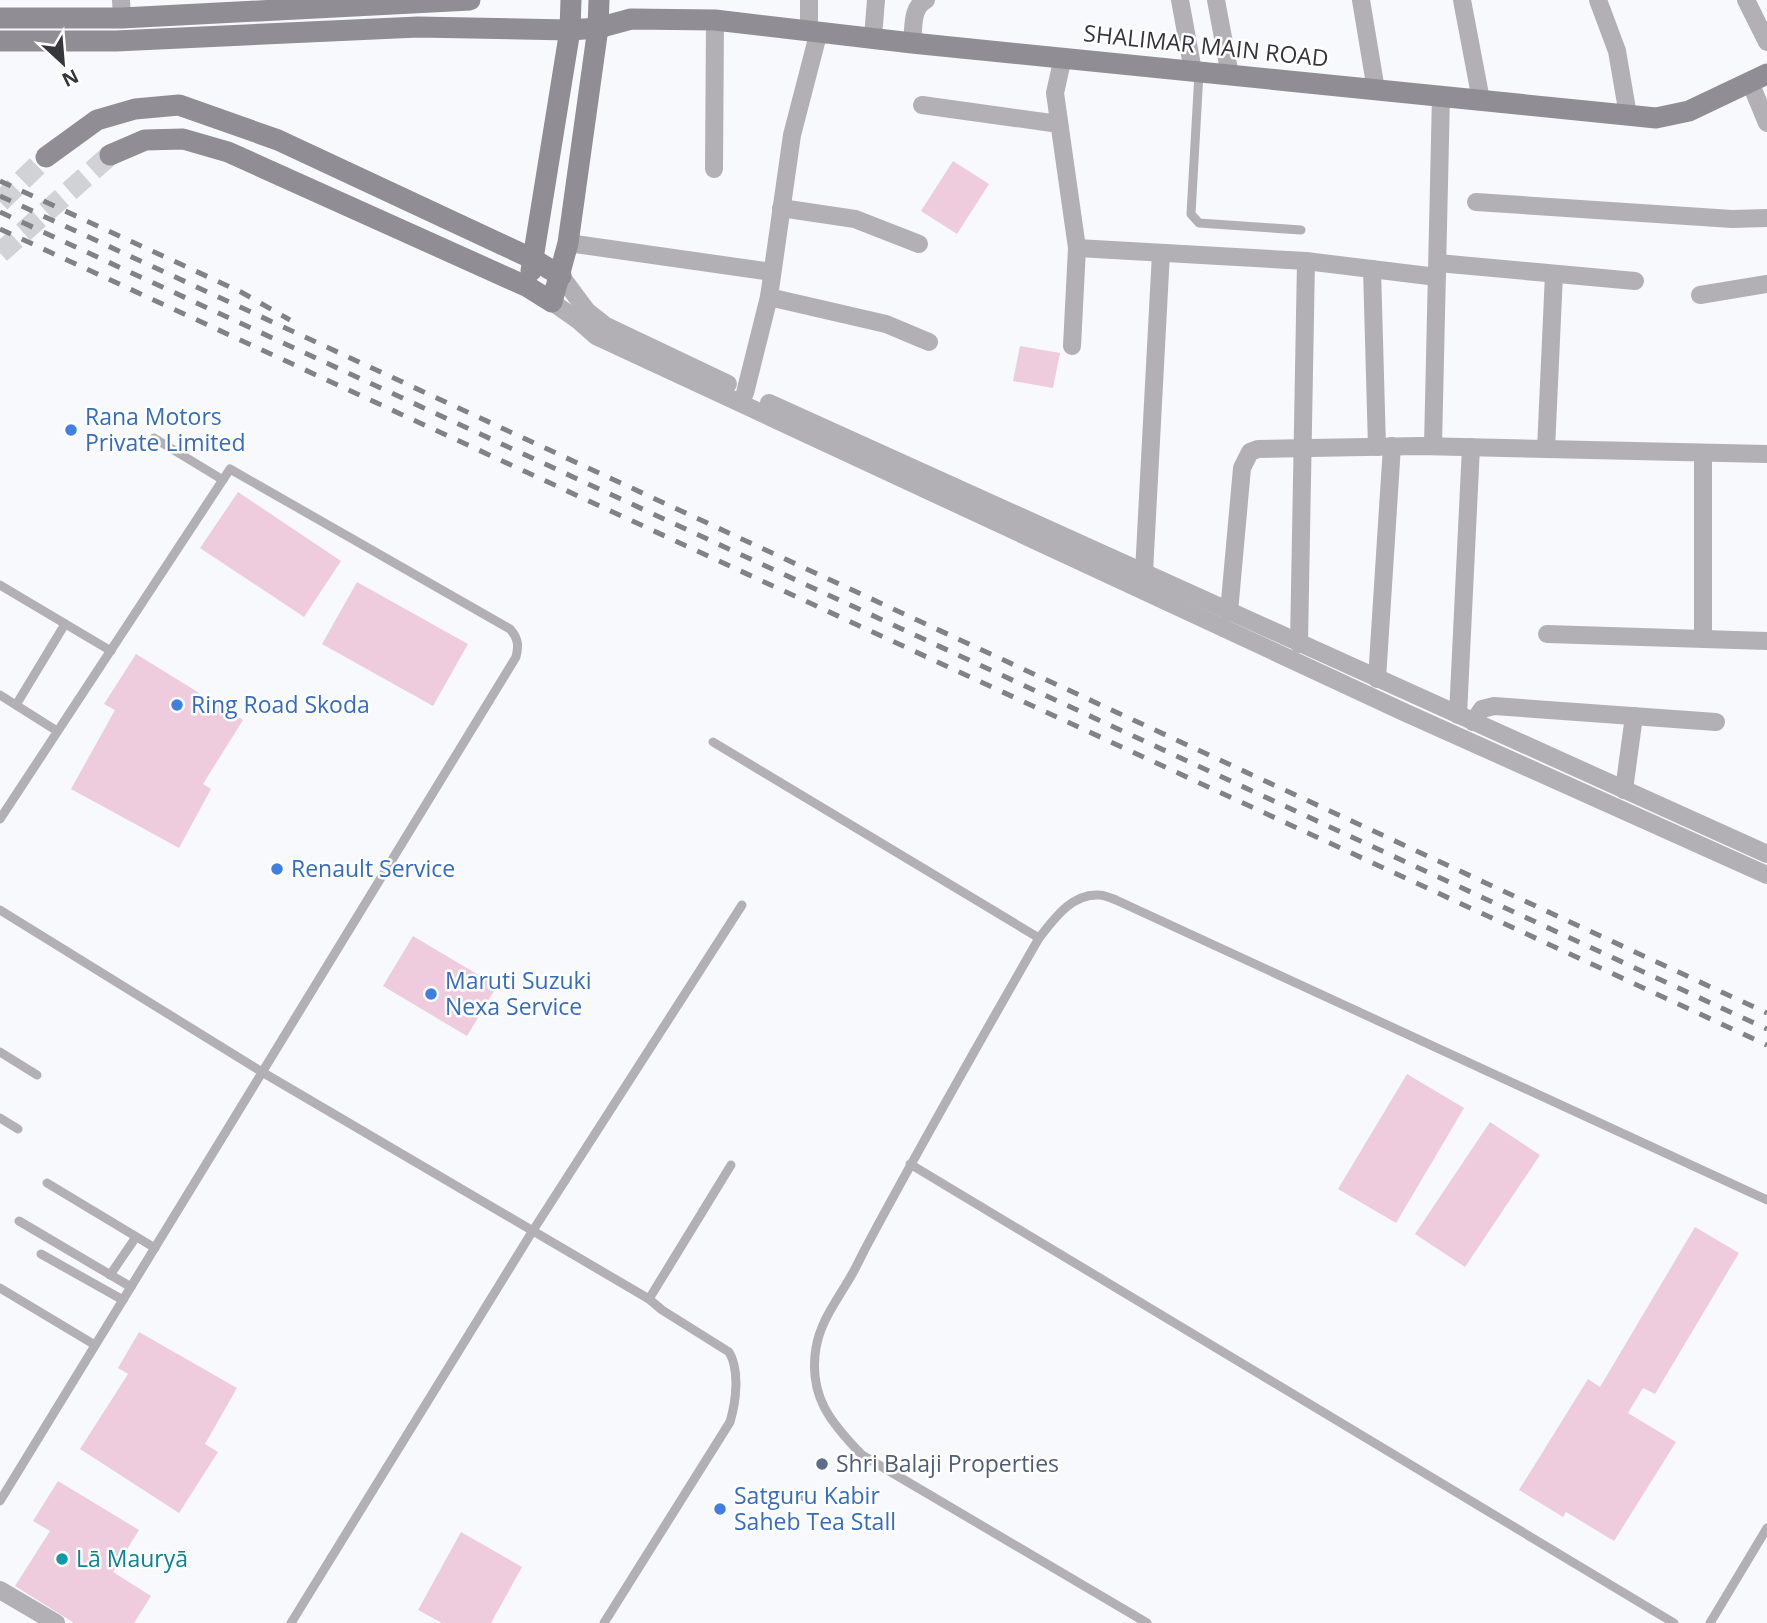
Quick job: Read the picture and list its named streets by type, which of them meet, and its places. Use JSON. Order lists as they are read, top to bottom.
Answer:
{
  "streets": {
    "street": ["SHALIMAR MAIN ROAD"]
  },
  "places": [
    "Rana Motors Private Limited",
    "Ring Road Skoda",
    "Renault Service",
    "Maruti Suzuki Nexa Service",
    "Shri Balaji Properties",
    "Satguru Kabir Saheb Tea Stall",
    "Lā Mauryā"
  ],
  "north": "bottom right"
}
